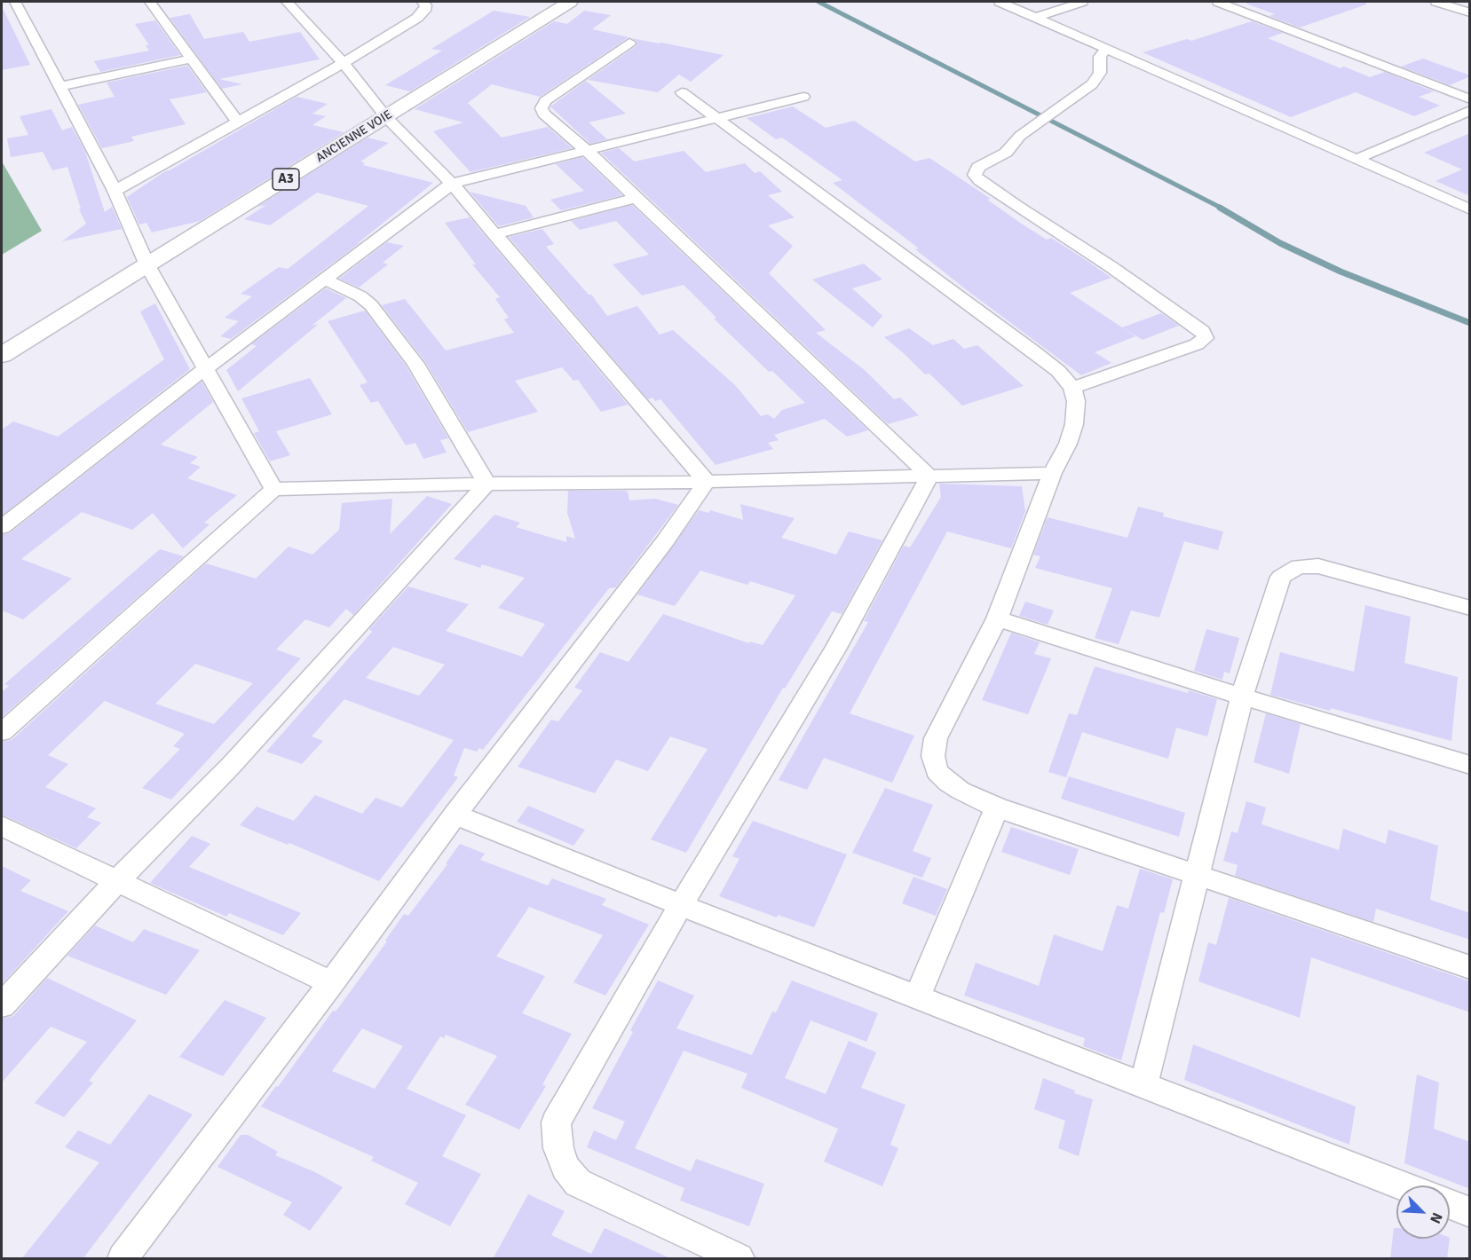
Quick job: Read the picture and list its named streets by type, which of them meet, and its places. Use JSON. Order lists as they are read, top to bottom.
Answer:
{
  "streets": {
    "main road": ["ANCIENNE VOIE", "A3"]
  },
  "north": "bottom right"
}
